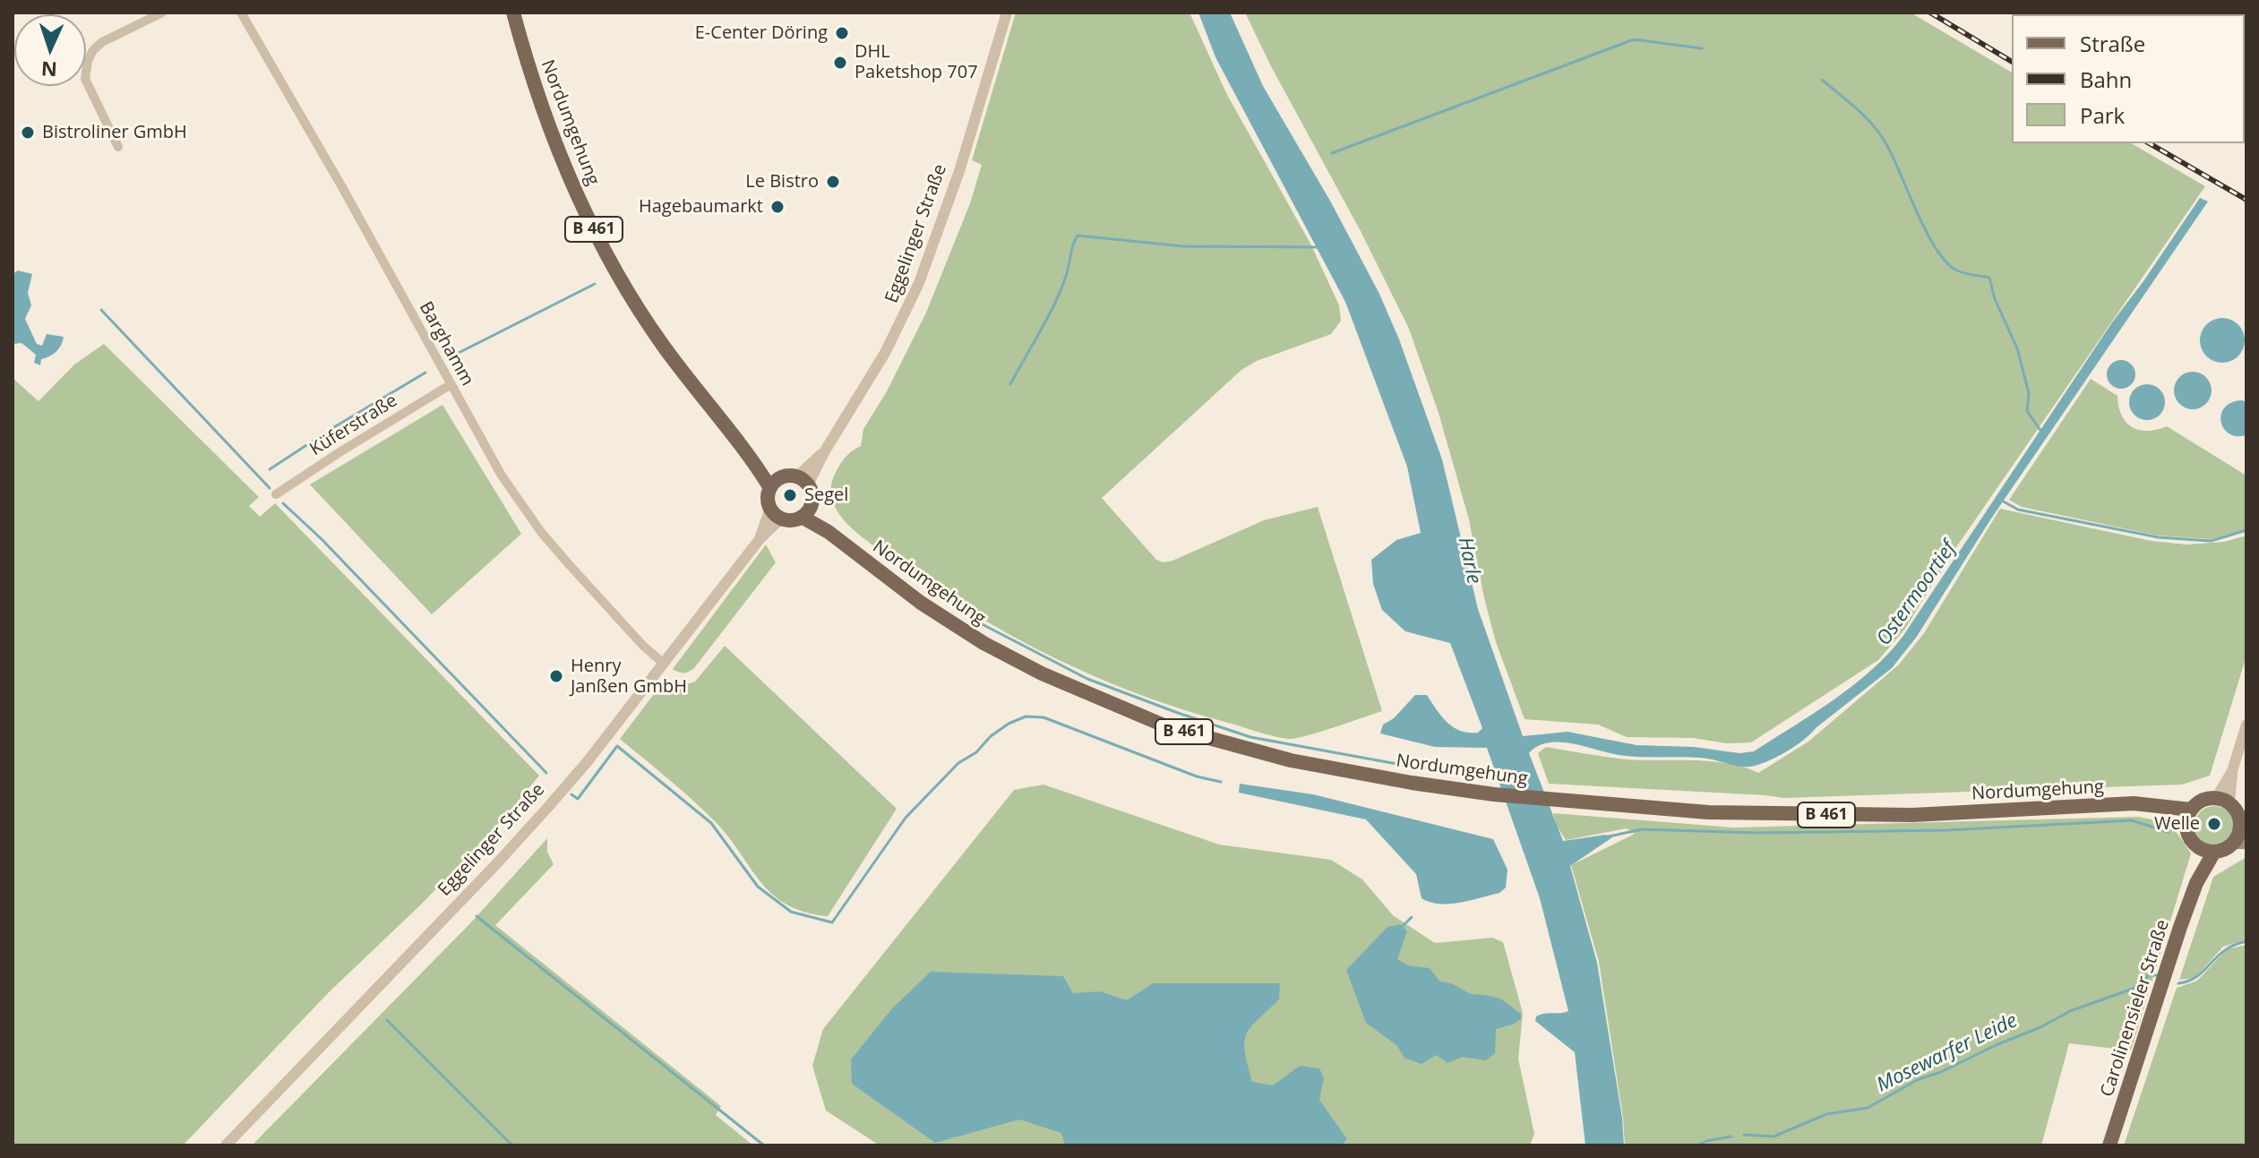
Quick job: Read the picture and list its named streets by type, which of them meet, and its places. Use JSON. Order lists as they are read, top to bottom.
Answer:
{
  "streets": {
    "main road": ["Nordumgehung", "B 461", "Carolinensieler Straße"],
    "street": ["Eggelinger Straße", "Barghamm", "Küferstraße"]
  },
  "crossings": [
    ["Nordumgehung", "Eggelinger Straße"],
    ["Nordumgehung", "Carolinensieler Straße"],
    ["Eggelinger Straße", "Barghamm"],
    ["Barghamm", "Küferstraße"]
  ],
  "water": ["Harle", "Ostermoortief", "Mosewarfer Leide"],
  "places": [
    "E-Center Döring",
    "DHL Paketshop 707",
    "Bistroliner GmbH",
    "Le Bistro",
    "Hagebaumarkt",
    "Segel",
    "Henry Janßen GmbH",
    "Welle"
  ],
  "legend": ["Straße", "Bahn", "Park"],
  "north": "bottom"
}
